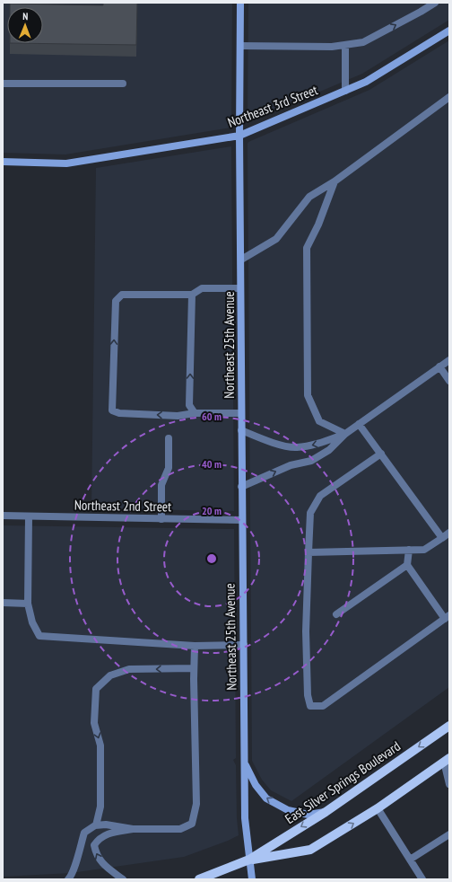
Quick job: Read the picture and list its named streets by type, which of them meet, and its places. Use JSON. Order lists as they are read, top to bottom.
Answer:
{
  "streets": {
    "main road": ["Northeast 3rd Street", "Northeast 25th Avenue", "East Silver Springs Boulevard"],
    "street": ["Northeast 2nd Street"]
  },
  "crossings": [
    ["Northeast 3rd Street", "Northeast 25th Avenue"],
    ["Northeast 25th Avenue", "Northeast 2nd Street"],
    ["Northeast 25th Avenue", "East Silver Springs Boulevard"]
  ],
  "north": "top",
  "rings": ["60 m", "40 m", "20 m"]
}
